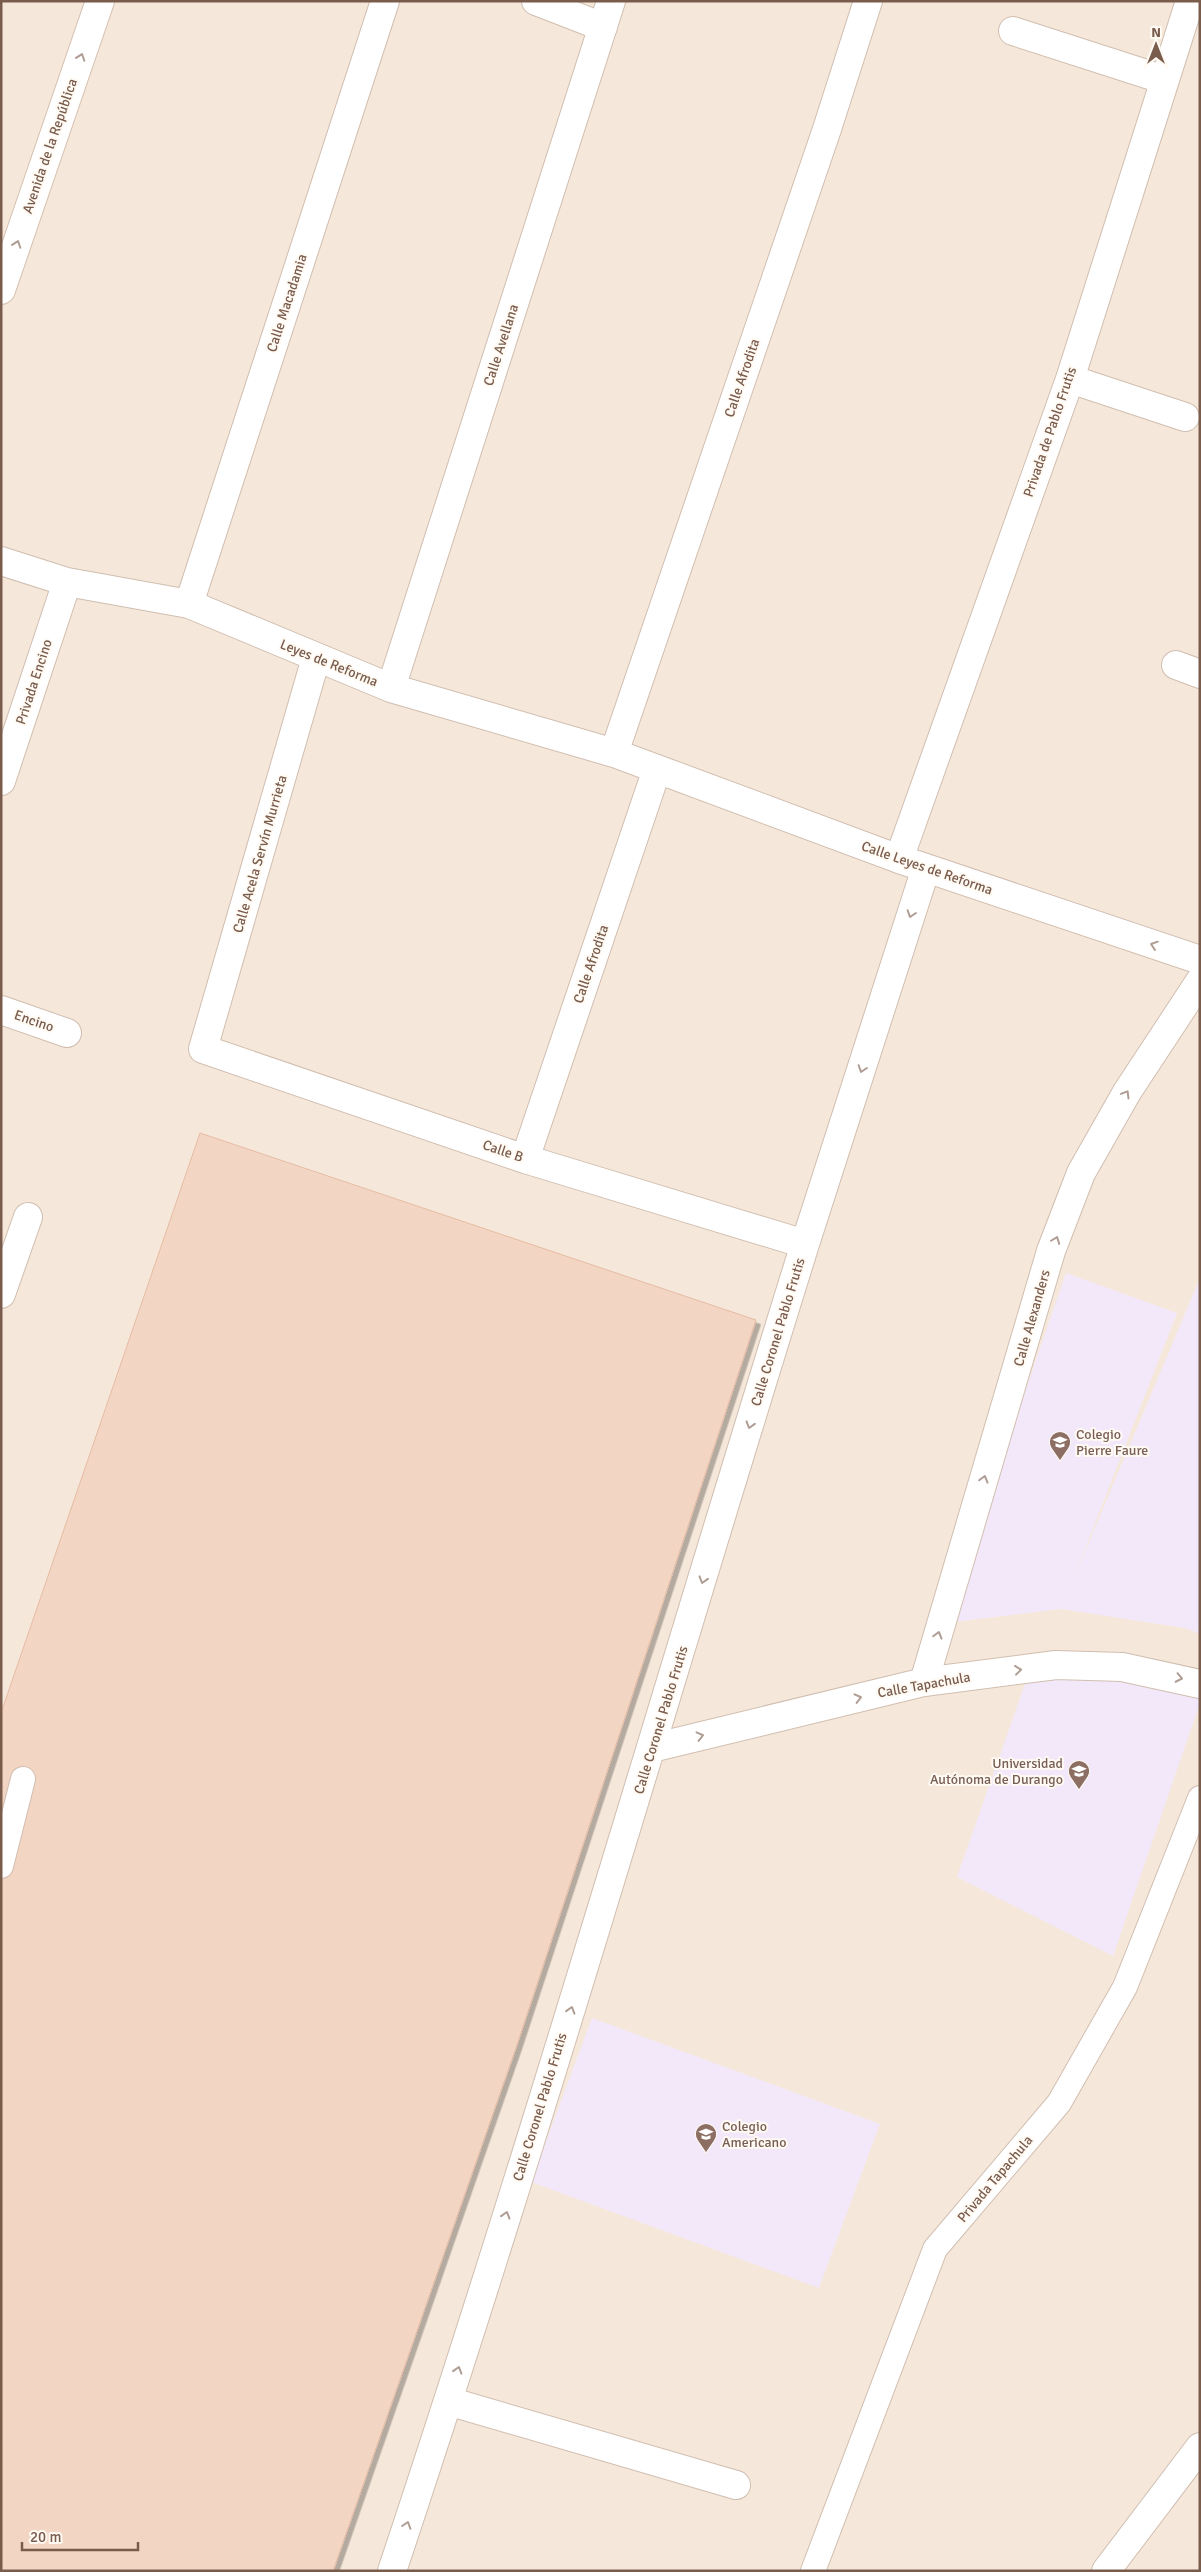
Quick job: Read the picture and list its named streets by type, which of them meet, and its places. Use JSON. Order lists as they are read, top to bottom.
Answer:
{
  "streets": {
    "street": [
      "Avenida de la República",
      "Calle Macadamia",
      "Calle Avellana",
      "Calle Afrodita",
      "Privada de Pablo Frutis",
      "Leyes de Reforma",
      "Privada Encino",
      "Calle Acela Servín Murrieta",
      "Calle Leyes de Reforma",
      "Encino",
      "Calle B",
      "Calle Alexanders",
      "Calle Coronel Pablo Frutis",
      "Calle Tapachula"
    ],
    "lane": ["Privada Tapachula"]
  },
  "crossings": [
    ["Calle Macadamia", "Leyes de Reforma"],
    ["Calle Avellana", "Leyes de Reforma"],
    ["Calle Afrodita", "Leyes de Reforma"],
    ["Calle Afrodita", "Calle Leyes de Reforma"],
    ["Calle Afrodita", "Calle B"],
    ["Privada de Pablo Frutis", "Calle Leyes de Reforma"],
    ["Leyes de Reforma", "Privada Encino"],
    ["Leyes de Reforma", "Calle Acela Servín Murrieta"],
    ["Leyes de Reforma", "Calle Leyes de Reforma"],
    ["Calle Acela Servín Murrieta", "Calle B"],
    ["Calle Leyes de Reforma", "Calle Coronel Pablo Frutis"],
    ["Calle B", "Calle Coronel Pablo Frutis"],
    ["Calle Alexanders", "Calle Tapachula"],
    ["Calle Coronel Pablo Frutis", "Calle Tapachula"]
  ],
  "one_way": [
    "Avenida de la República",
    "Calle Leyes de Reforma",
    "Calle Alexanders",
    "Calle Tapachula"
  ],
  "places": {
    "school or university": ["Colegio Pierre Faure", "Universidad Autónoma de Durango", "Colegio Americano"]
  },
  "scale_bar": "20 m",
  "north": "top"
}
